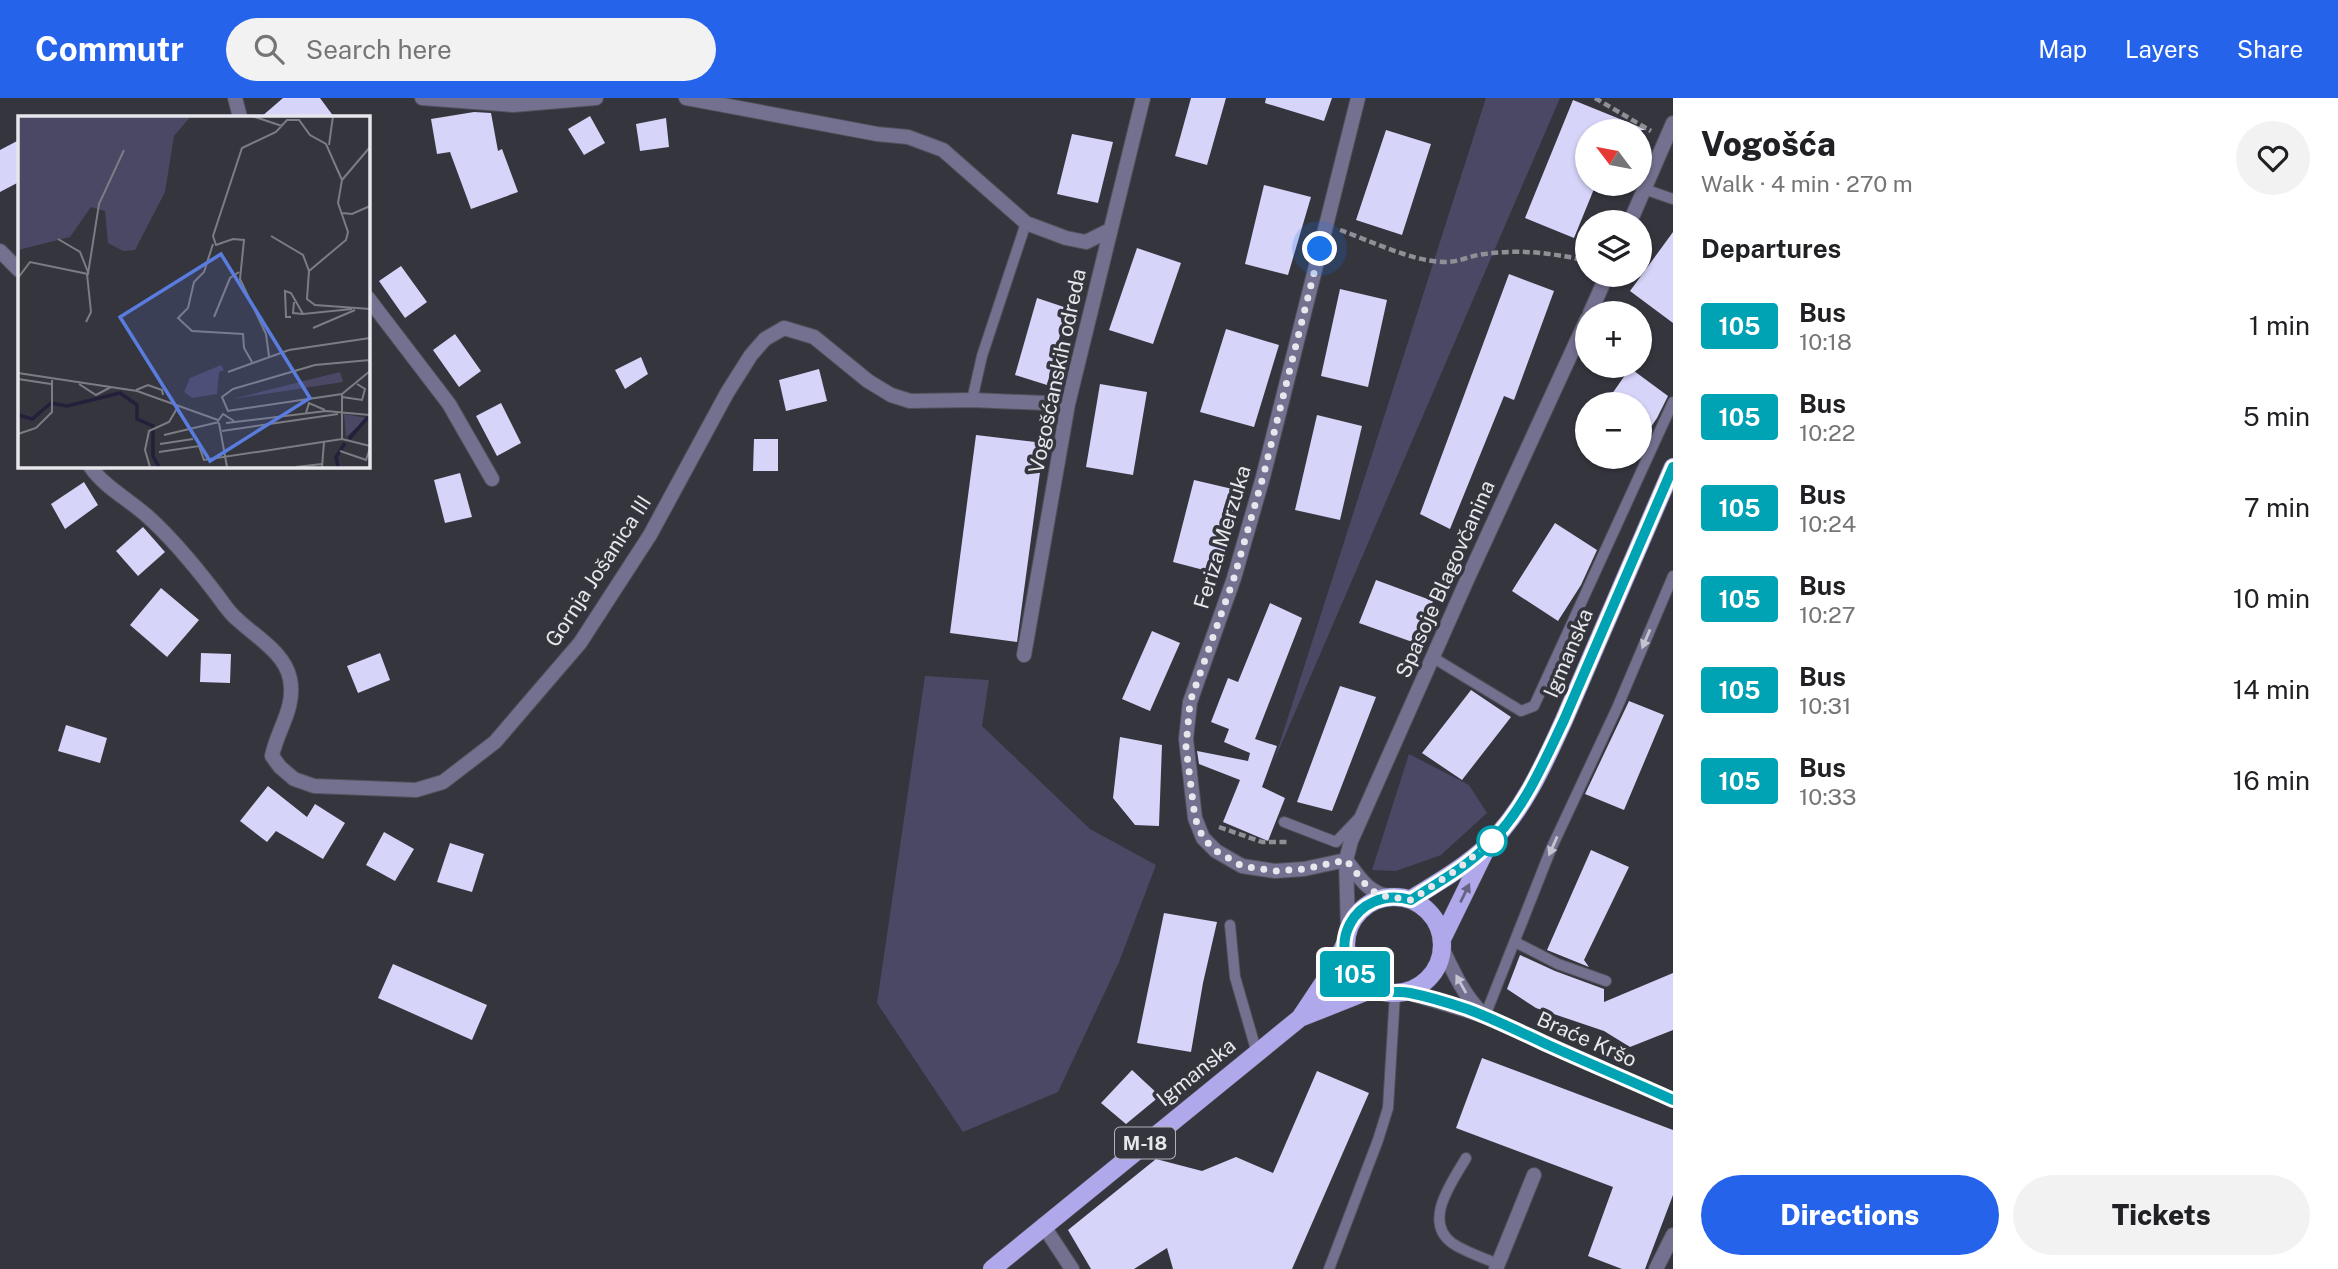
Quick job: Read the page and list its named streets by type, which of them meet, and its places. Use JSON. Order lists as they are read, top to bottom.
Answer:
{
  "streets": {
    "main road": ["Igmanska", "M-18"],
    "street": [
      "Vogošćanskih odreda",
      "Feriza Merzuka",
      "Gornja Jošanica III",
      "Spasoje Blagovčanina",
      "Braće Kršo"
    ]
  },
  "crossings": [
    ["Vogošćanskih odreda", "Gornja Jošanica III"],
    ["Feriza Merzuka", "Spasoje Blagovčanina"],
    ["Igmanska", "Braće Kršo"],
    ["Igmanska", "M-18"],
    ["Braće Kršo", "M-18"]
  ],
  "lines": ["bus line 105"],
  "north": "top left",
  "page": {
    "header": "Commutr",
    "search": "Search here",
    "nav": ["Map", "Layers", "Share"],
    "on_map": "105",
    "heading": [
      ["Vogošća", "Walk · 4 min · 270 m"],
      "Departures"
    ],
    "map_buttons": ["+", "−"],
    "list": [
      {
        "mark": "105",
        "name": "Bus",
        "note": "10:18",
        "value": "1 min"
      },
      {
        "mark": "105",
        "name": "Bus",
        "note": "10:22",
        "value": "5 min"
      },
      {
        "mark": "105",
        "name": "Bus",
        "note": "10:24",
        "value": "7 min"
      },
      {
        "mark": "105",
        "name": "Bus",
        "note": "10:27",
        "value": "10 min"
      },
      {
        "mark": "105",
        "name": "Bus",
        "note": "10:31",
        "value": "14 min"
      },
      {
        "mark": "105",
        "name": "Bus",
        "note": "10:33",
        "value": "16 min"
      }
    ],
    "buttons": ["Directions", "Tickets"]
  }
}
